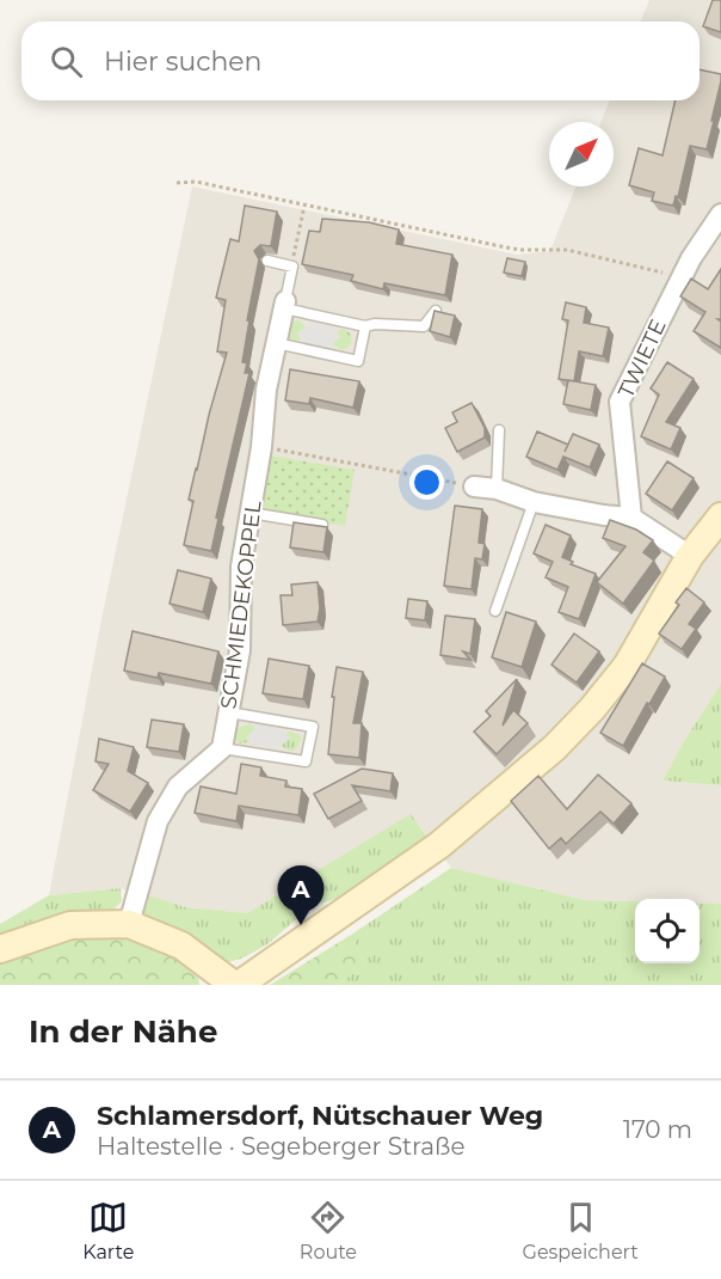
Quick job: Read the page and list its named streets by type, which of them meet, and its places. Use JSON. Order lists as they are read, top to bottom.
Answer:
{
  "streets": {
    "street": ["TWIETE", "SCHMIEDEKOPPEL"]
  },
  "north": "top right",
  "page": {
    "search": "Hier suchen",
    "pins": "A",
    "heading": "In der Nähe",
    "list": [
      {
        "mark": "A",
        "name": "Schlamersdorf, Nütschauer Weg",
        "note": "Haltestelle · Segeberger Straße",
        "value": "170 m"
      }
    ],
    "nav": ["Karte", "Route", "Gespeichert"]
  }
}
